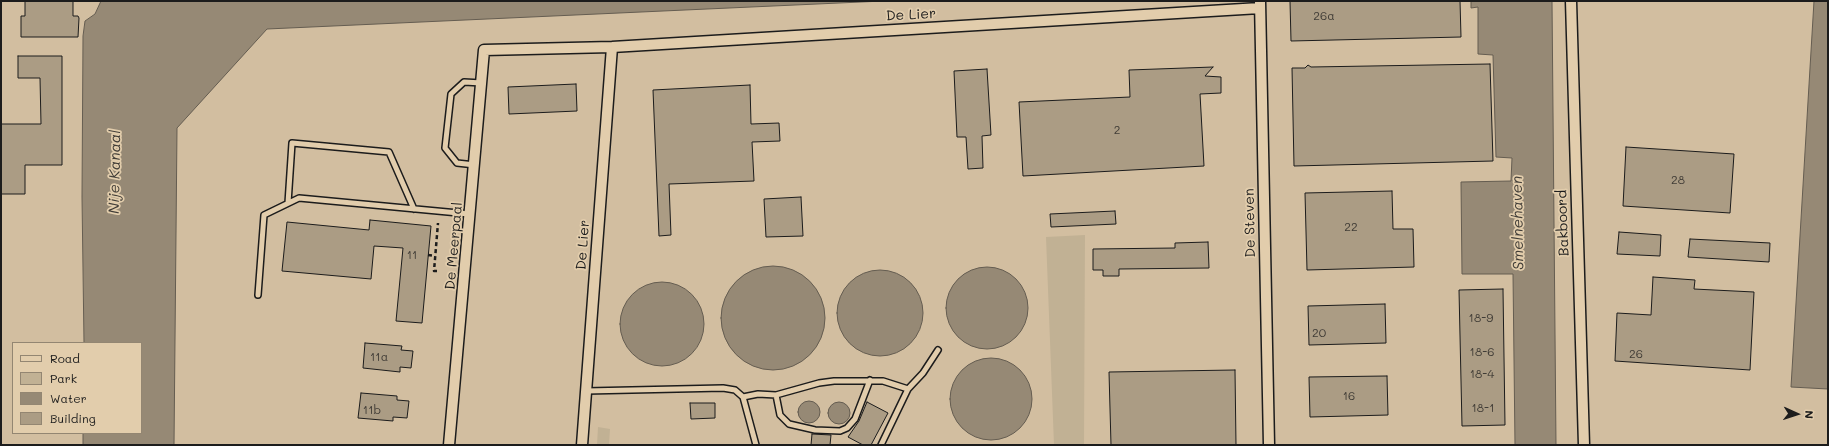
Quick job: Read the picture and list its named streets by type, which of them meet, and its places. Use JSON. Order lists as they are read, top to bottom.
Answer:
{
  "streets": {
    "street": [
      "De Lier",
      "De Steven",
      "Bakboord",
      "De Meerpaal"
    ]
  },
  "crossings": [
    ["De Lier", "De Steven"],
    ["De Lier", "De Meerpaal"]
  ],
  "water": ["Nije Kanaal", "Smelnehaven"],
  "house_numbers": [
    "26a",
    "2",
    "28",
    "22",
    "11",
    "18-9",
    "20",
    "18-6",
    "26",
    "11a",
    "18-4",
    "16",
    "18-1",
    "11b"
  ],
  "legend": [
    "Road",
    "Park",
    "Water",
    "Building"
  ],
  "north": "right"
}
